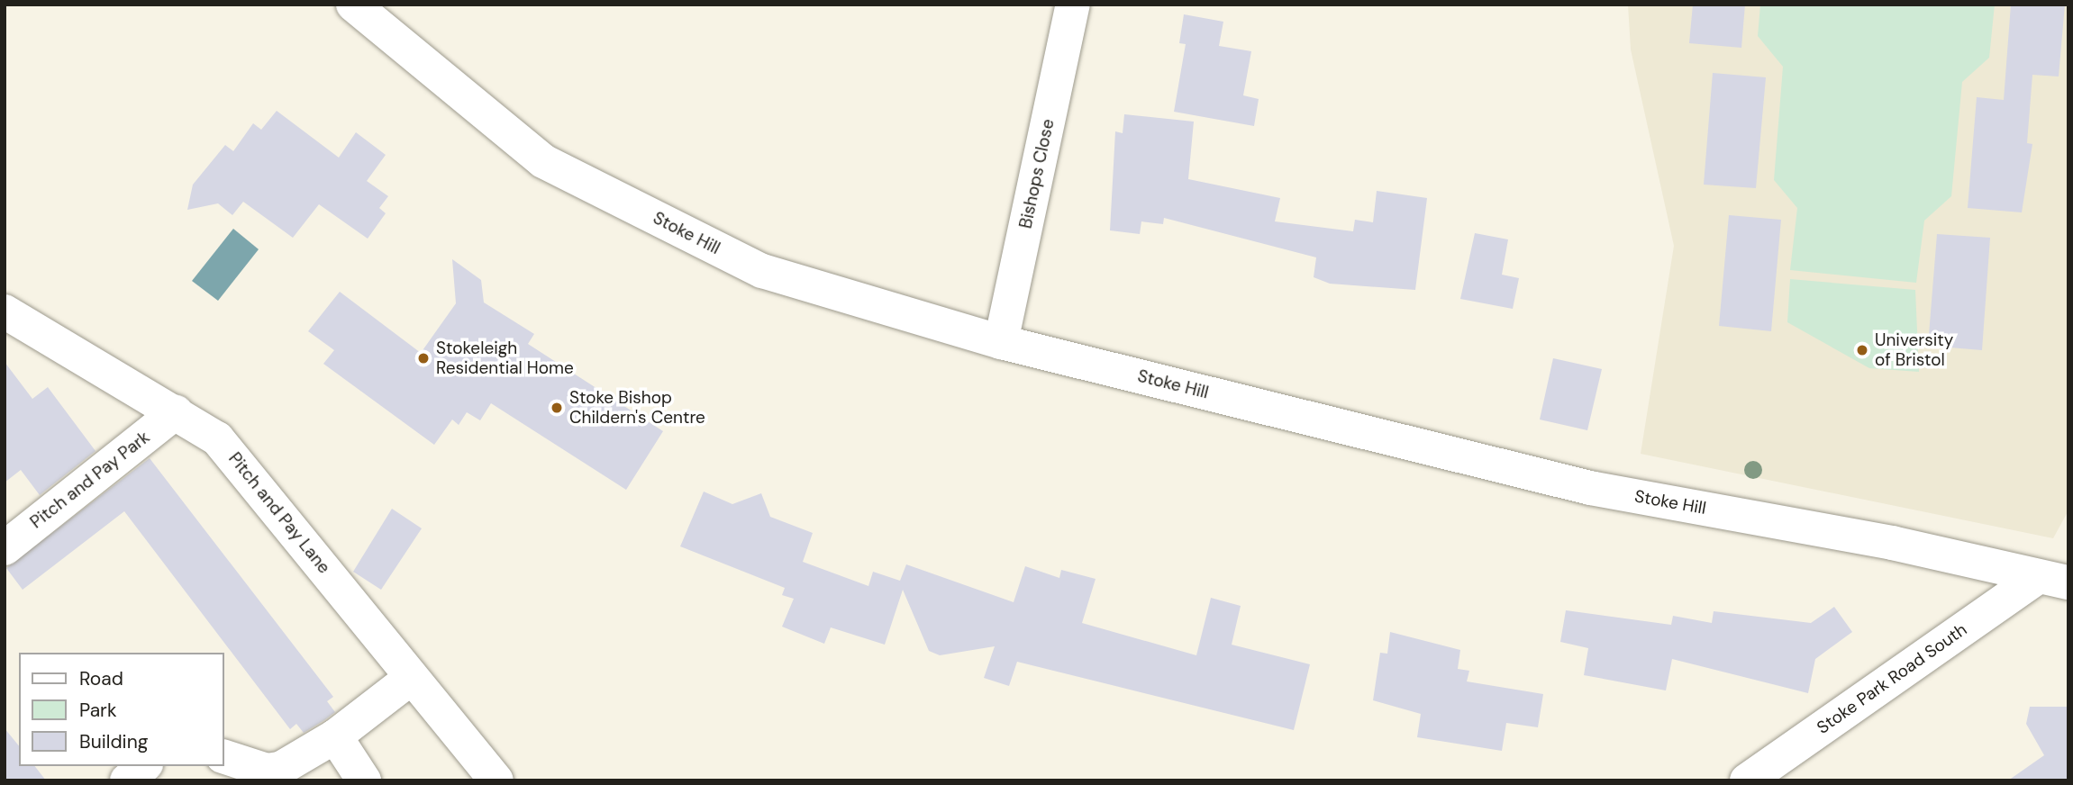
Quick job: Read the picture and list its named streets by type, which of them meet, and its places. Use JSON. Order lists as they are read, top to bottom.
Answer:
{
  "streets": {
    "street": [
      "Bishops Close",
      "Stoke Hill",
      "Pitch and Pay Park",
      "Pitch and Pay Lane",
      "Stoke Park Road South"
    ]
  },
  "crossings": [
    ["Bishops Close", "Stoke Hill"],
    ["Stoke Hill", "Stoke Park Road South"],
    ["Pitch and Pay Park", "Pitch and Pay Lane"]
  ],
  "places": ["University of Bristol", "Stokeleigh Residential Home", "Stoke Bishop Childern's Centre"],
  "legend": ["Road", "Park", "Building"]
}
